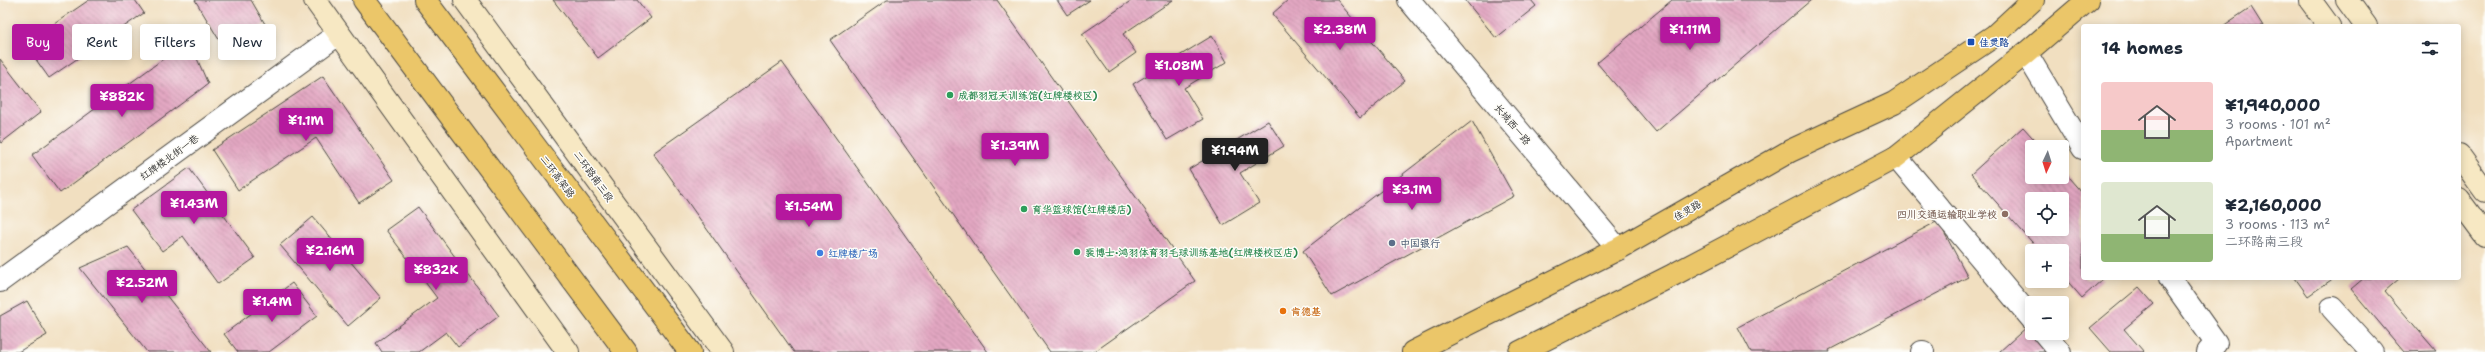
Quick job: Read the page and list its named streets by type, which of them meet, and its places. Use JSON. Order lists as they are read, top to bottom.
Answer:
{
  "streets": {
    "main road": ["二环高架路", "二环路南三段", "佳灵路"],
    "street": ["长城西一路", "红牌楼北街一巷"]
  },
  "crossings": [
    ["长城西一路", "佳灵路"]
  ],
  "places": {
    "transit": ["佳灵路"],
    "other": [
      "成都羽冠天训练馆(红牌楼校区)",
      "育华篮球馆(红牌楼店)",
      "四川交通运输职业学校",
      "中国银行",
      "裴博士·鸿羽体育羽毛球训练基地(红牌楼校区店)",
      "红牌楼广场",
      "肯德基"
    ]
  },
  "north": "bottom",
  "page": {
    "price": [
      "¥2.38M",
      "¥1.11M",
      "¥1.08M",
      "¥882K",
      "¥1.1M",
      "¥1.39M",
      "¥1.94M",
      "¥3.1M",
      "¥1.43M",
      "¥1.54M",
      "¥2.16M",
      "¥832K",
      "¥2.52M",
      "¥1.4M"
    ],
    "chip": [
      "Buy",
      "Rent",
      "Filters",
      "New"
    ],
    "heading": "14 homes",
    "list": [
      {
        "name": "¥1,940,000",
        "note": "3 rooms · 101 m² · Apartment"
      },
      {
        "name": "¥2,160,000",
        "note": "3 rooms · 113 m² · 二环路南三段"
      }
    ],
    "map_buttons": ["+", "−"]
  }
}
